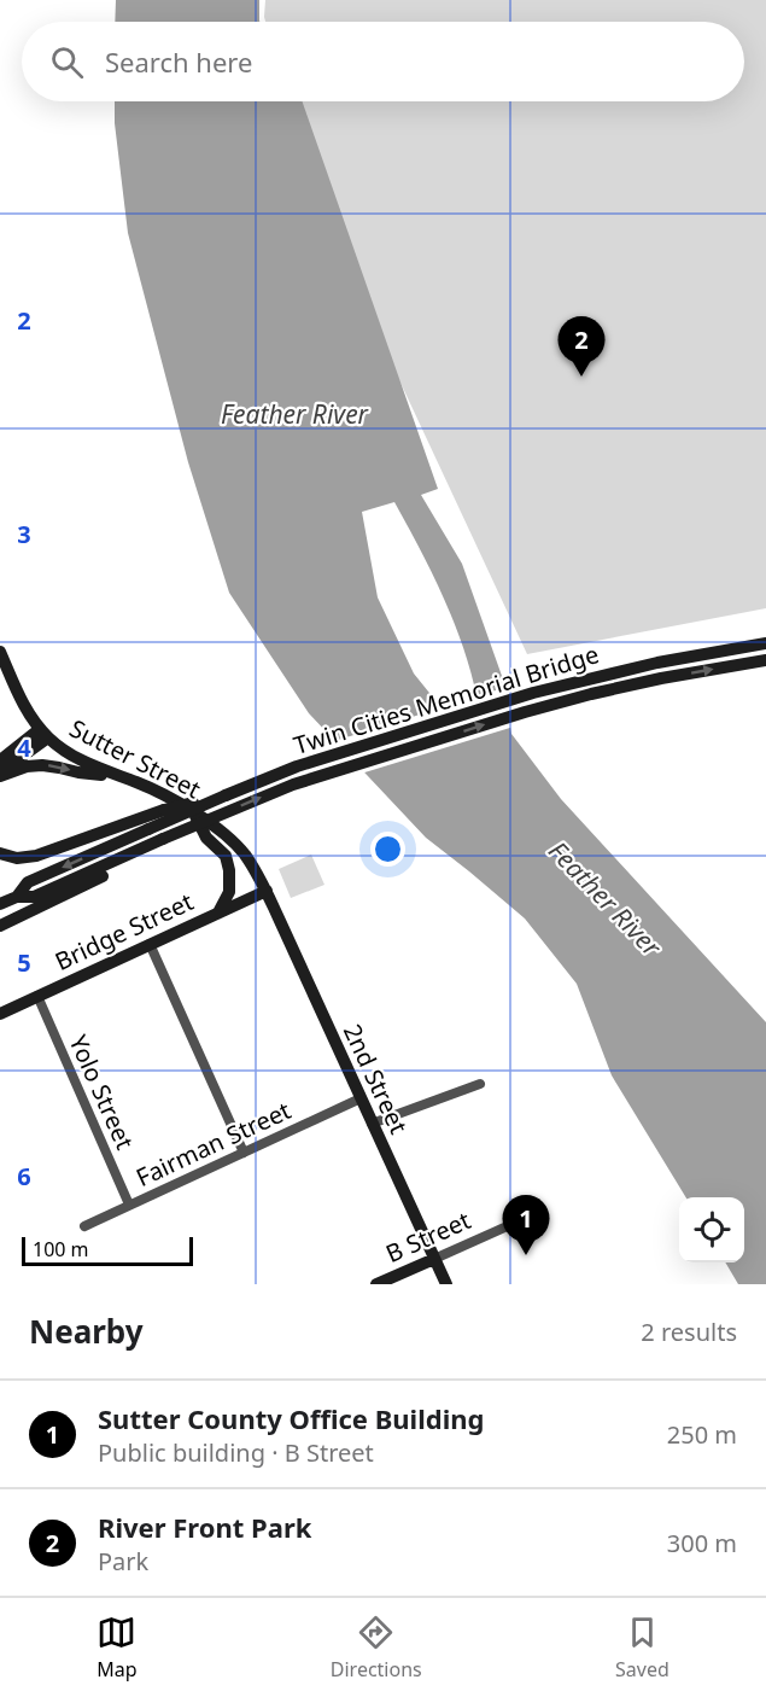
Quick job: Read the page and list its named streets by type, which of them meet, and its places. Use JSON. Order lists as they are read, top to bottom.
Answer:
{
  "streets": {
    "main road": [
      "Twin Cities Memorial Bridge",
      "Sutter Street",
      "Bridge Street",
      "2nd Street",
      "B Street"
    ],
    "street": ["Yolo Street", "Fairman Street"]
  },
  "crossings": [
    ["Sutter Street", "Bridge Street"],
    ["Sutter Street", "2nd Street"],
    ["Bridge Street", "2nd Street"],
    ["Bridge Street", "Yolo Street"],
    ["2nd Street", "Fairman Street"],
    ["2nd Street", "B Street"],
    ["Yolo Street", "Fairman Street"]
  ],
  "water": ["Feather River"],
  "scale_bar": "100 m",
  "page": {
    "search": "Search here",
    "pins": ["2", "1"],
    "scale": "100 m",
    "heading": ["Nearby", "2 results"],
    "list": [
      {
        "mark": "1",
        "name": "Sutter County Office Building",
        "note": "Public building · B Street",
        "value": "250 m"
      },
      {
        "mark": "2",
        "name": "River Front Park",
        "note": "Park",
        "value": "300 m"
      }
    ],
    "nav": ["Map", "Directions", "Saved"]
  },
  "grid": {
    "rows": [
      "2",
      "3",
      "4",
      "5",
      "6"
    ]
  }
}
